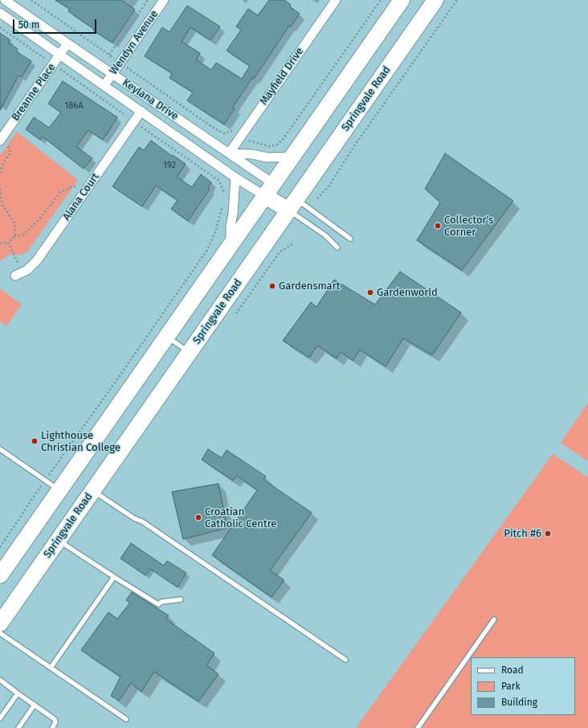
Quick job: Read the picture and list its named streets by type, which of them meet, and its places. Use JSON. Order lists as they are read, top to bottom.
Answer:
{
  "streets": {
    "highway": ["Springvale Road", "Keylana Drive"],
    "street": [
      "Wendyn Avenue",
      "Mayfield Drive",
      "Breanne Place",
      "Alana Court"
    ]
  },
  "crossings": [
    ["Wendyn Avenue", "Keylana Drive"],
    ["Mayfield Drive", "Keylana Drive"],
    ["Breanne Place", "Keylana Drive"],
    ["Springvale Road", "Keylana Drive"],
    ["Keylana Drive", "Alana Court"]
  ],
  "places": [
    "Collector's Corner",
    "Gardensmart",
    "Gardenworld",
    "Lighthouse Christian College",
    "Croatian Catholic Centre",
    "Pitch #6"
  ],
  "house_numbers": ["186A", "192"],
  "legend": ["Road", "Park", "Building"],
  "scale_bar": "50 m"
}
